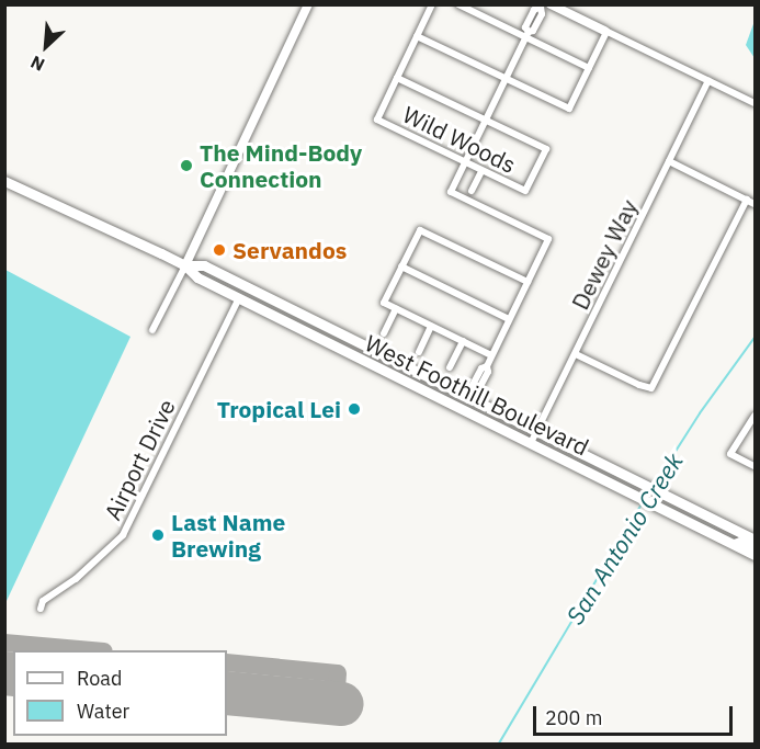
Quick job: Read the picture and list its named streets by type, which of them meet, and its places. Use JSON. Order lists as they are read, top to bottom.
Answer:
{
  "streets": {
    "main road": ["West Foothill Boulevard"],
    "street": ["Wild Woods", "Dewey Way", "Airport Drive"]
  },
  "crossings": [
    ["Dewey Way", "West Foothill Boulevard"],
    ["West Foothill Boulevard", "Airport Drive"]
  ],
  "water": ["San Antonio Creek"],
  "places": [
    "The Mind-Body Connection",
    "Servandos",
    "Tropical Lei",
    "Last Name Brewing"
  ],
  "legend": ["Road", "Water"],
  "scale_bar": "200 m",
  "north": "bottom left"
}
